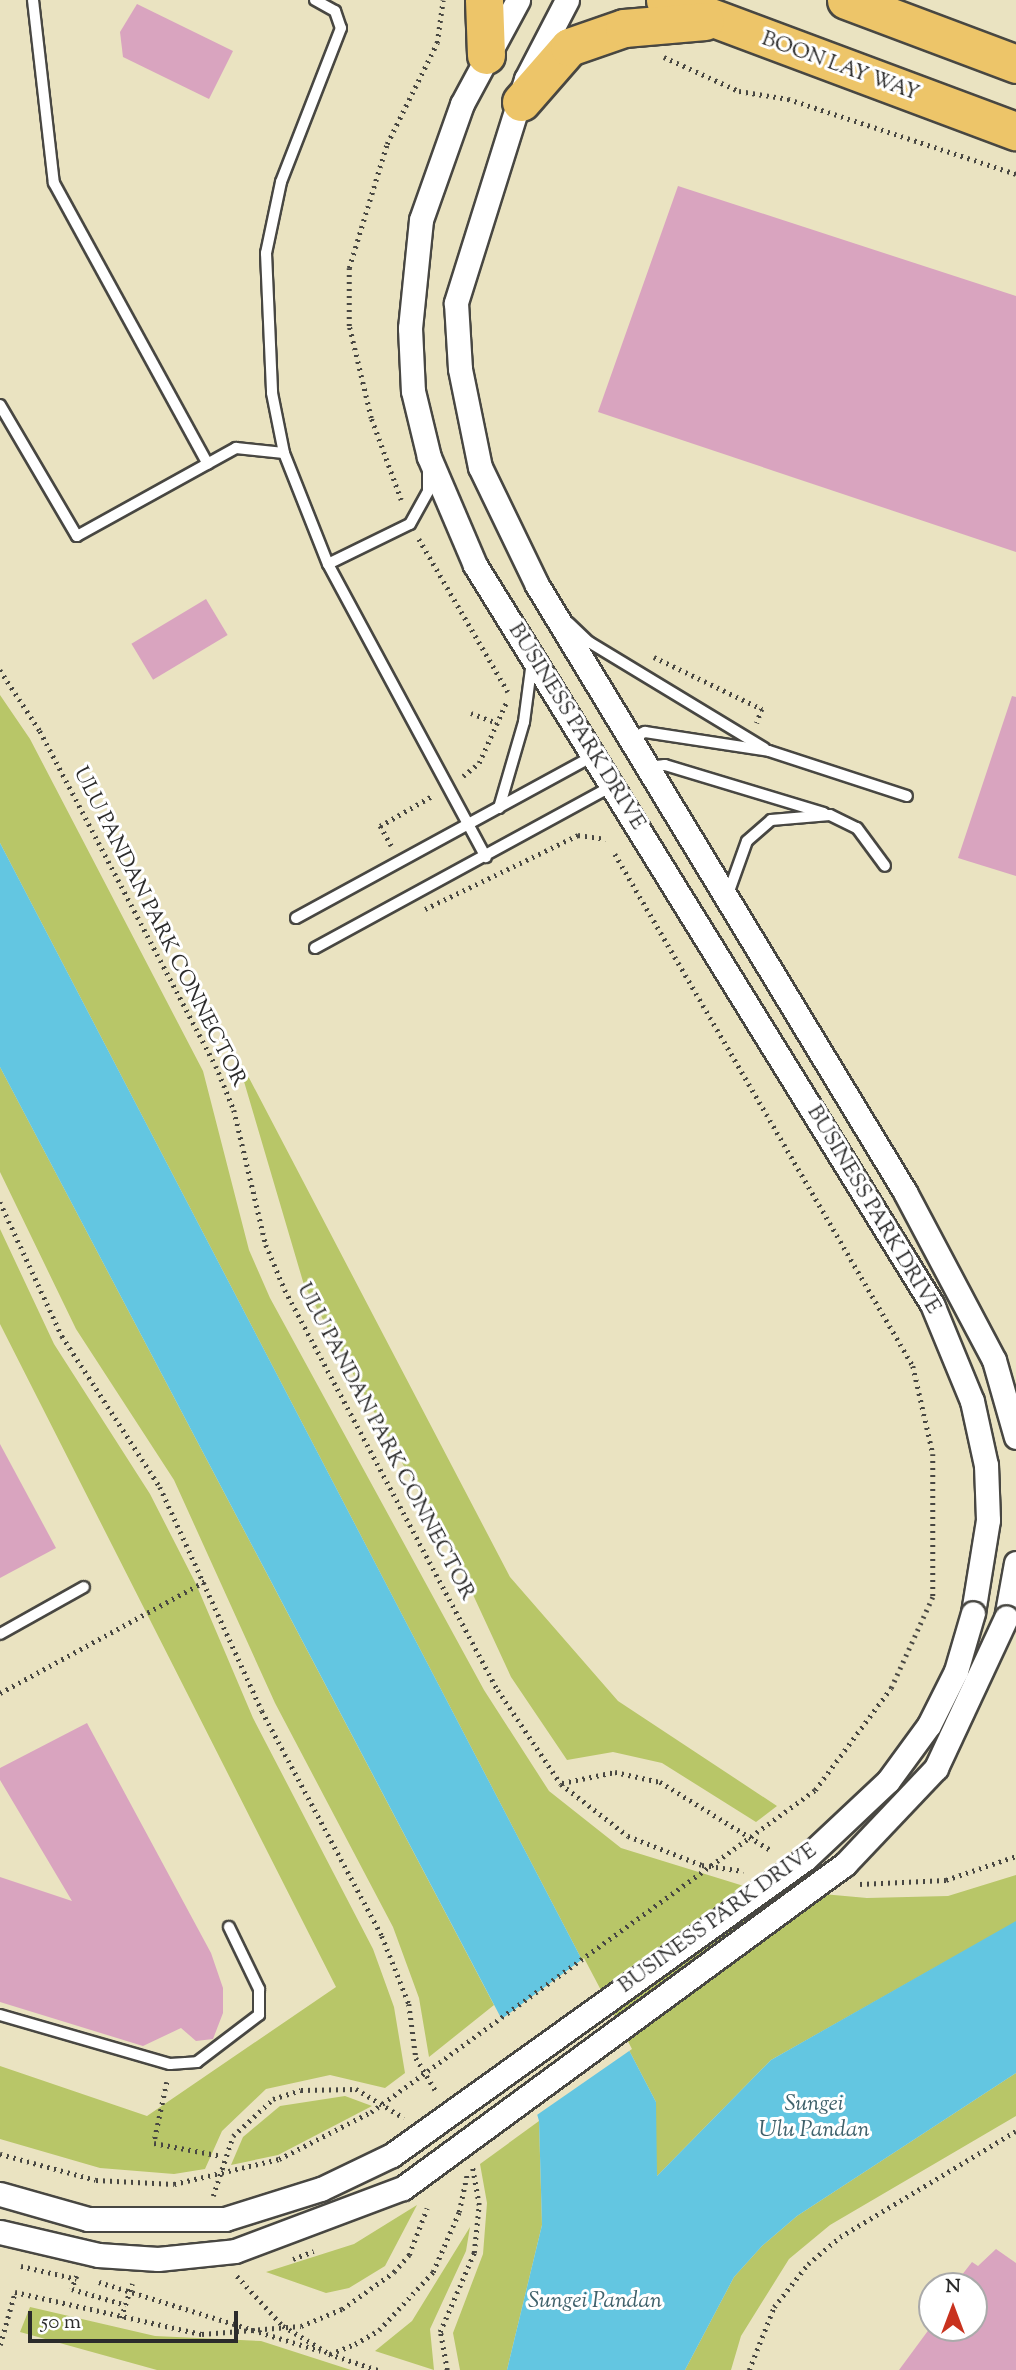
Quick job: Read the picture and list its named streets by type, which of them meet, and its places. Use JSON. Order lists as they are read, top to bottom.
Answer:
{
  "streets": {
    "main road": ["BOON LAY WAY"],
    "street": ["BUSINESS PARK DRIVE"],
    "path": ["ULU PANDAN PARK CONNECTOR"]
  },
  "water": ["Sungei Ulu Pandan", "Sungei Pandan"],
  "scale_bar": "50 m",
  "north": "top"
}
